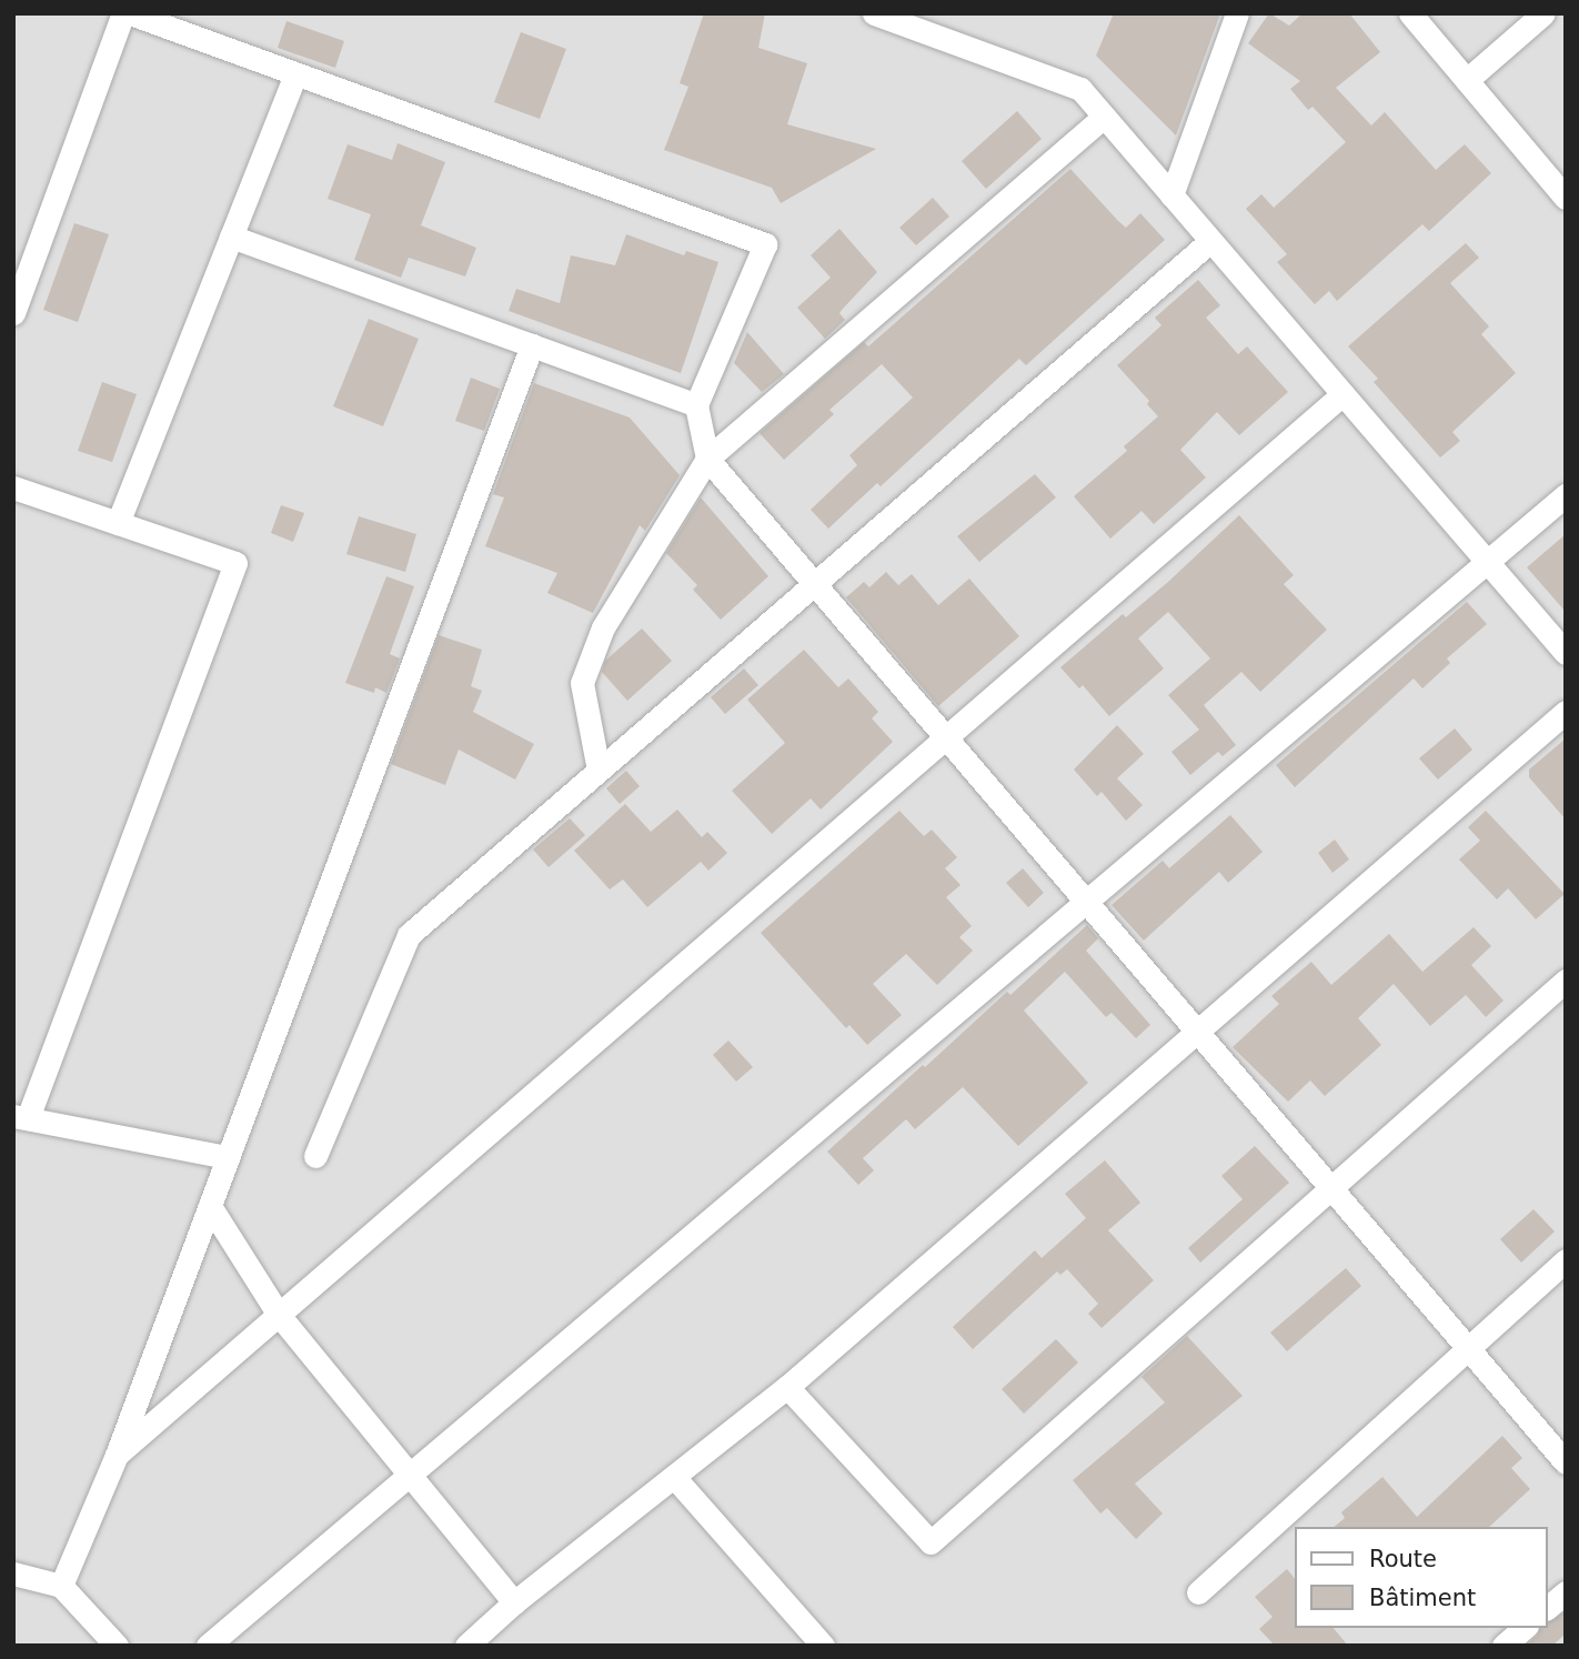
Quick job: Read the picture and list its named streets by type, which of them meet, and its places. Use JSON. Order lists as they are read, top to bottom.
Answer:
{
  "legend": ["Route", "Bâtiment"]
}
